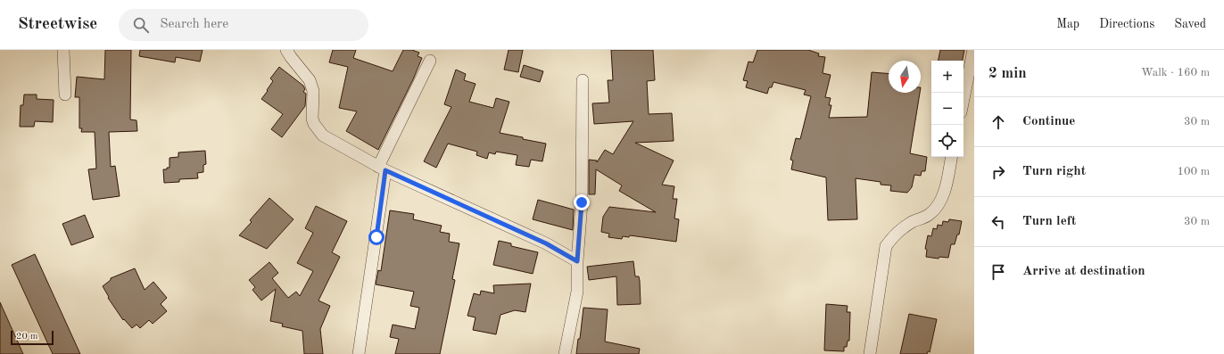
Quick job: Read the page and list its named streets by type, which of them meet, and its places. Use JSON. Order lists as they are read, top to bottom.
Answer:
{
  "scale_bar": "20 m",
  "north": "bottom",
  "page": {
    "header": "Streetwise",
    "search": "Search here",
    "nav": ["Map", "Directions", "Saved"],
    "heading": ["2 min", "Walk · 160 m"],
    "map_buttons": ["+", "−"],
    "list": [
      ["Continue", "30 m"],
      ["Turn right", "100 m"],
      ["Turn left", "30 m"],
      "Arrive at destination"
    ],
    "scale": "20 m"
  }
}
